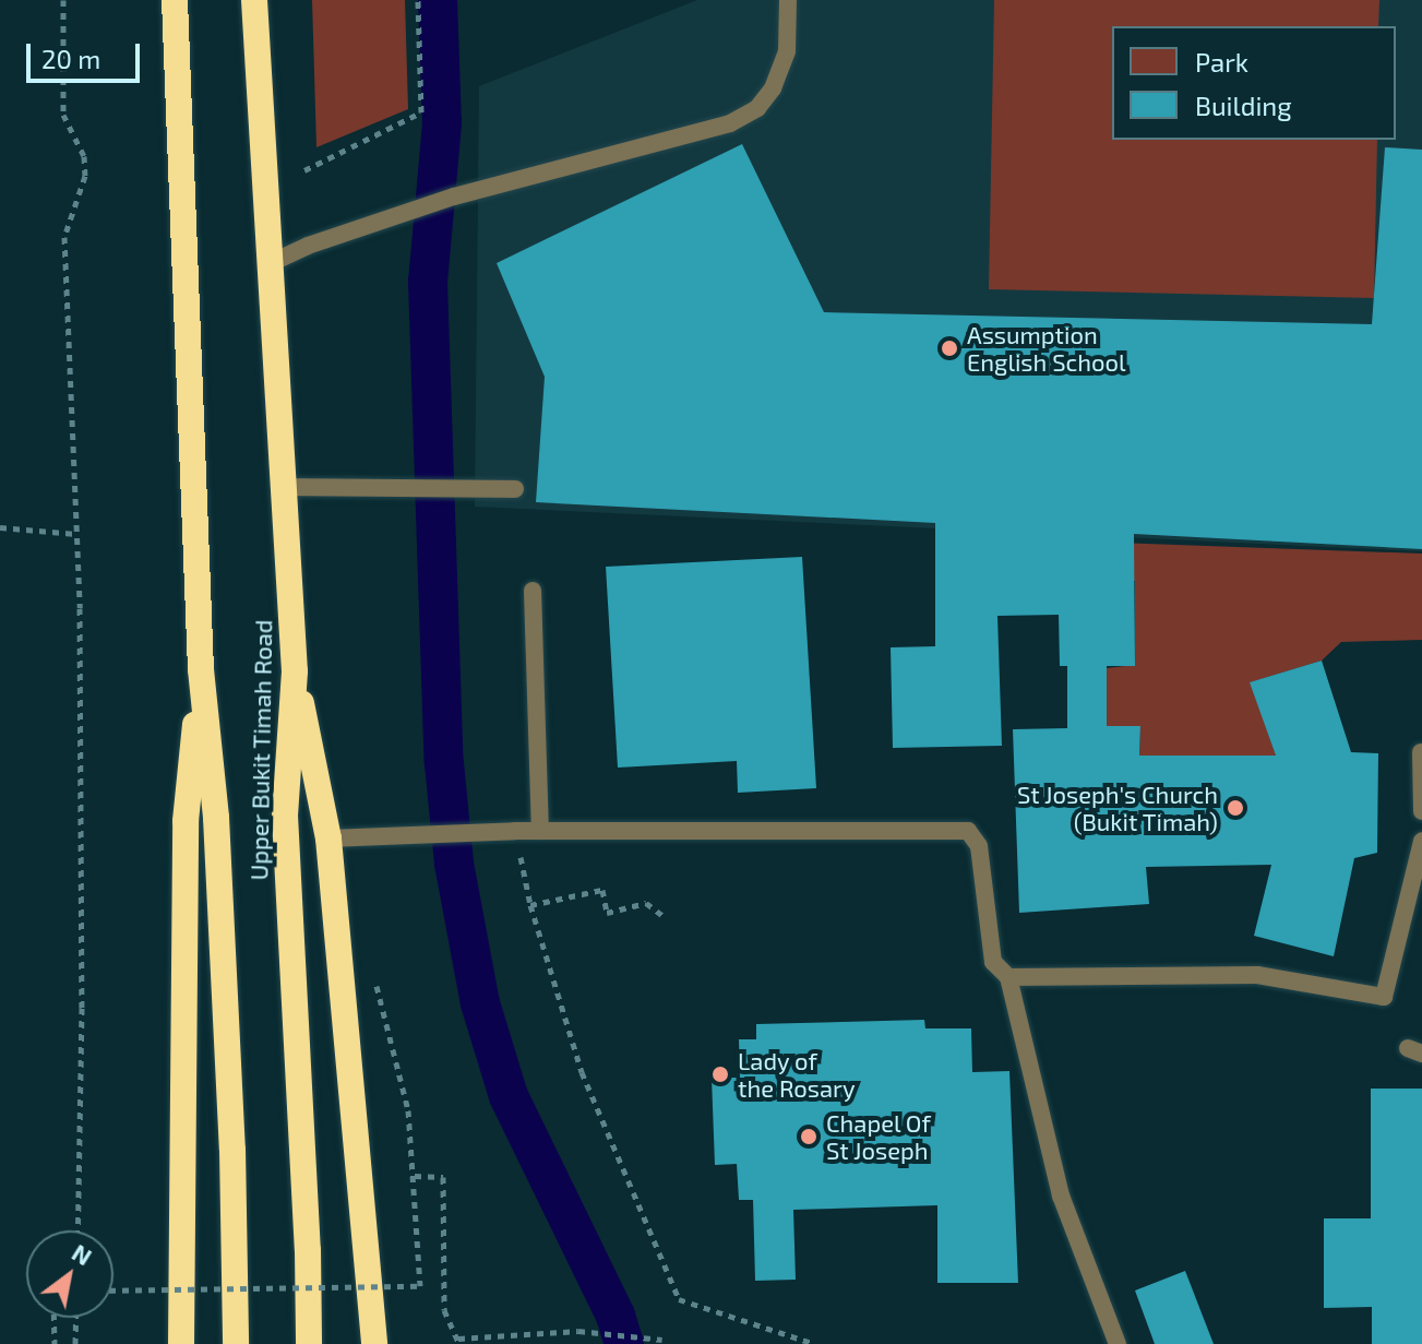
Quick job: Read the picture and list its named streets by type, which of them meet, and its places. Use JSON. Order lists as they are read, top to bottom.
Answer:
{
  "streets": {
    "highway": ["Upper Bukit Timah Road"]
  },
  "places": [
    "Assumption English School",
    "St Joseph's Church (Bukit Timah)",
    "Lady of the Rosary",
    "Chapel Of St Joseph"
  ],
  "legend": ["Park", "Building"],
  "scale_bar": "20 m",
  "north": "top right"
}
